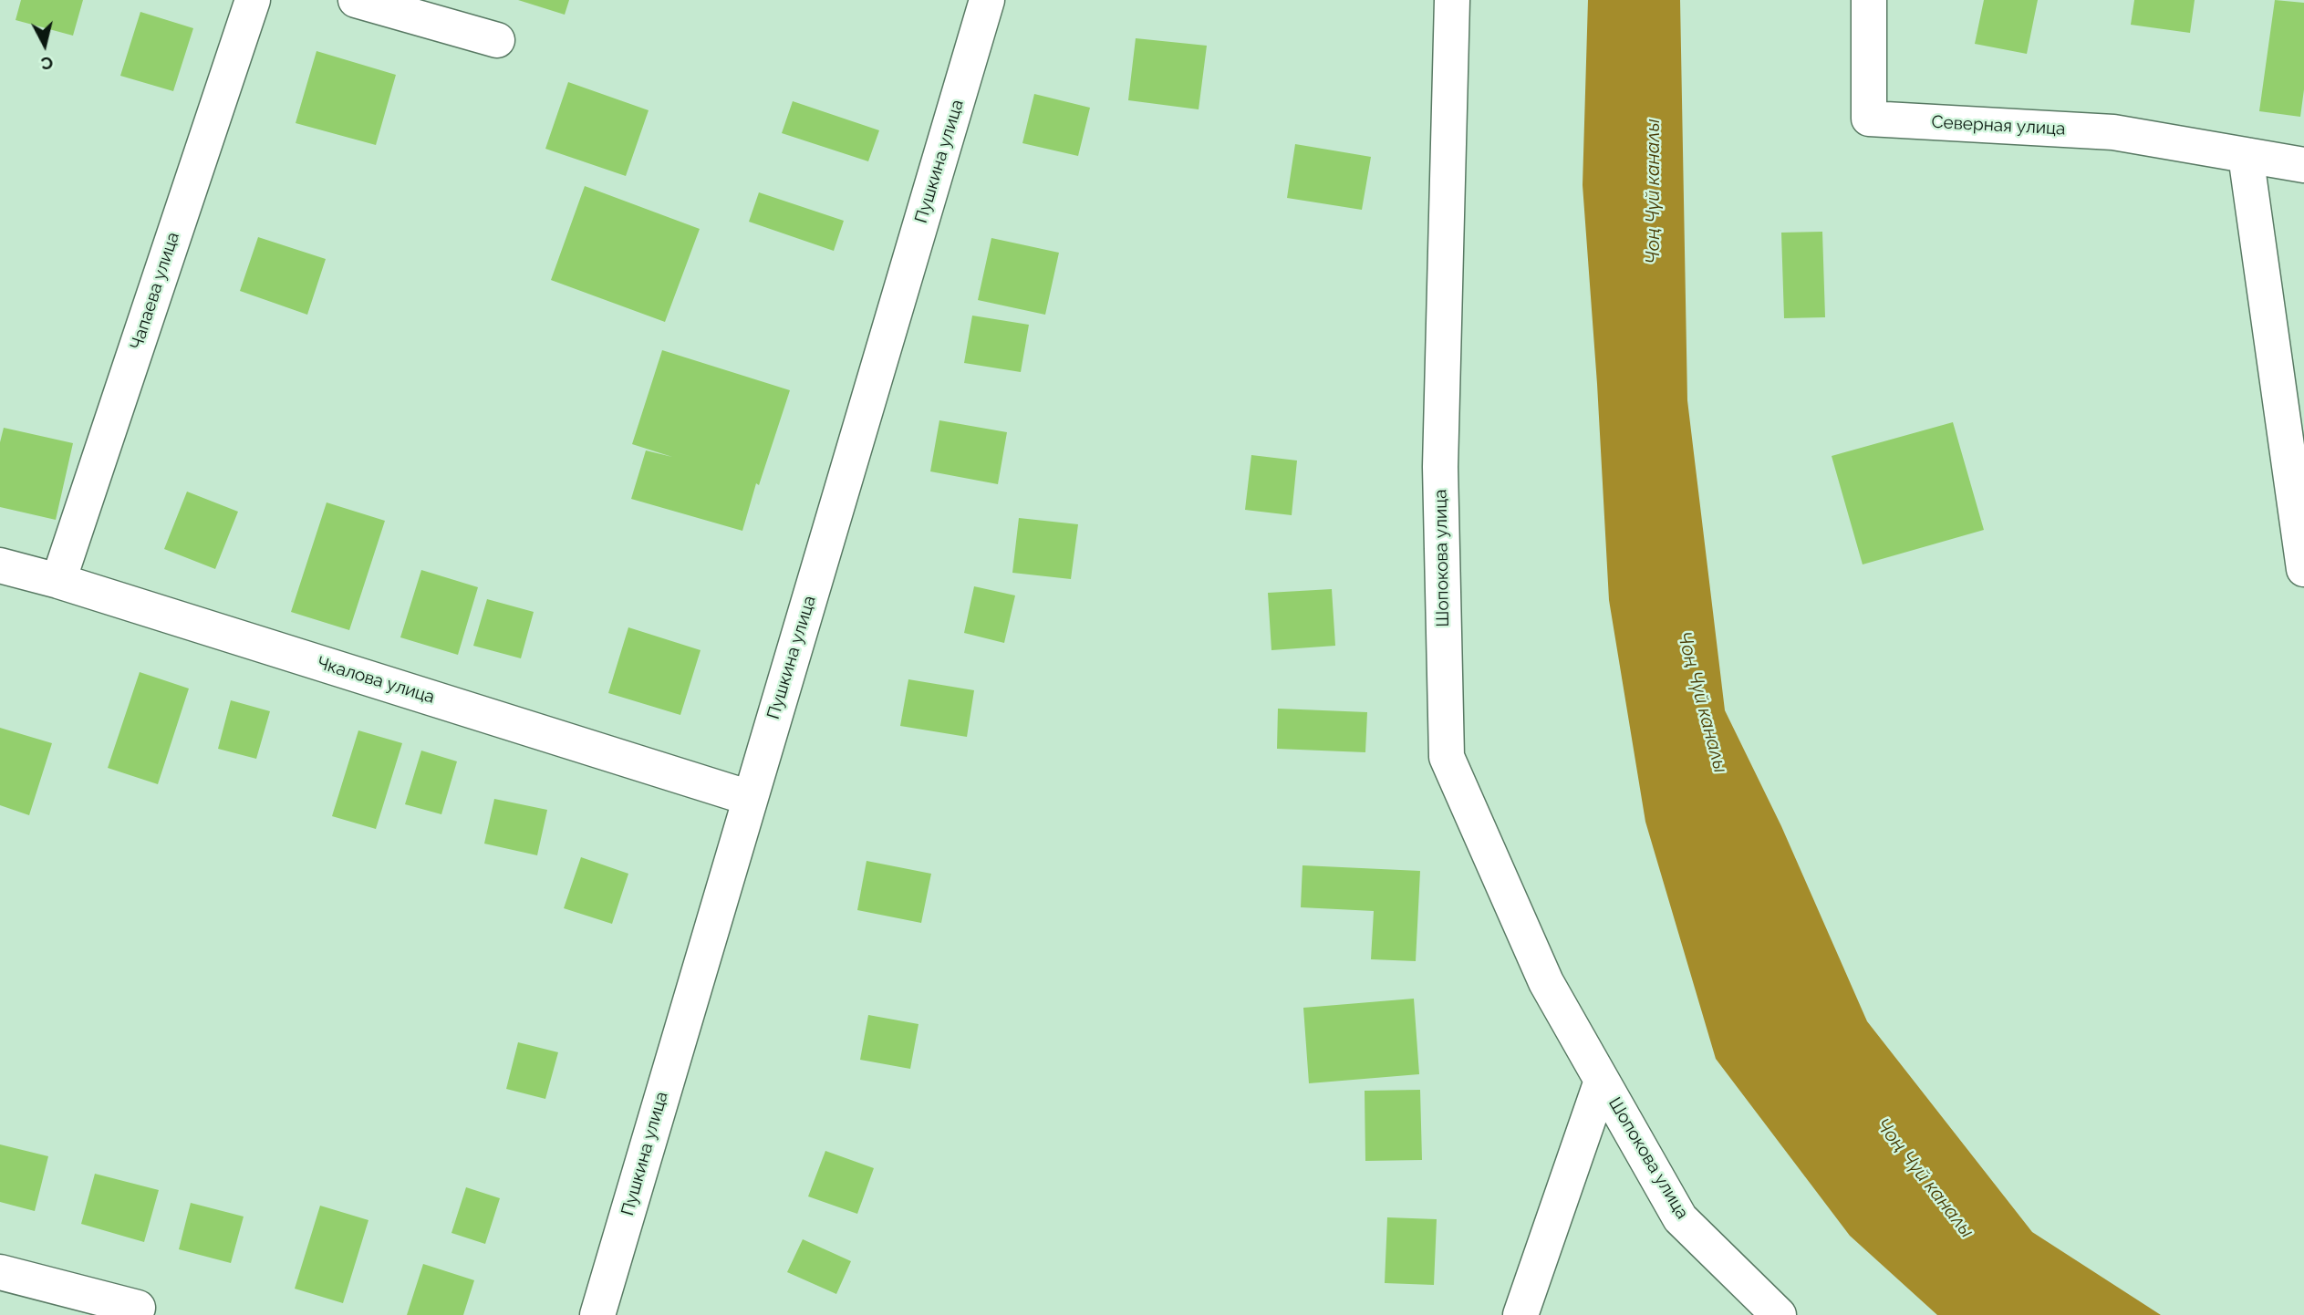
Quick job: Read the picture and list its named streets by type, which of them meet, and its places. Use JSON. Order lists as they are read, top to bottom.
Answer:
{
  "streets": {
    "street": [
      "Северная улица",
      "Пушкина улица",
      "Чапаева улица",
      "Шопокова улица",
      "Чкалова улица"
    ]
  },
  "crossings": [
    ["Пушкина улица", "Чкалова улица"],
    ["Чапаева улица", "Чкалова улица"]
  ],
  "water": ["Чоң Чүй каналы"],
  "north": "bottom"
}
